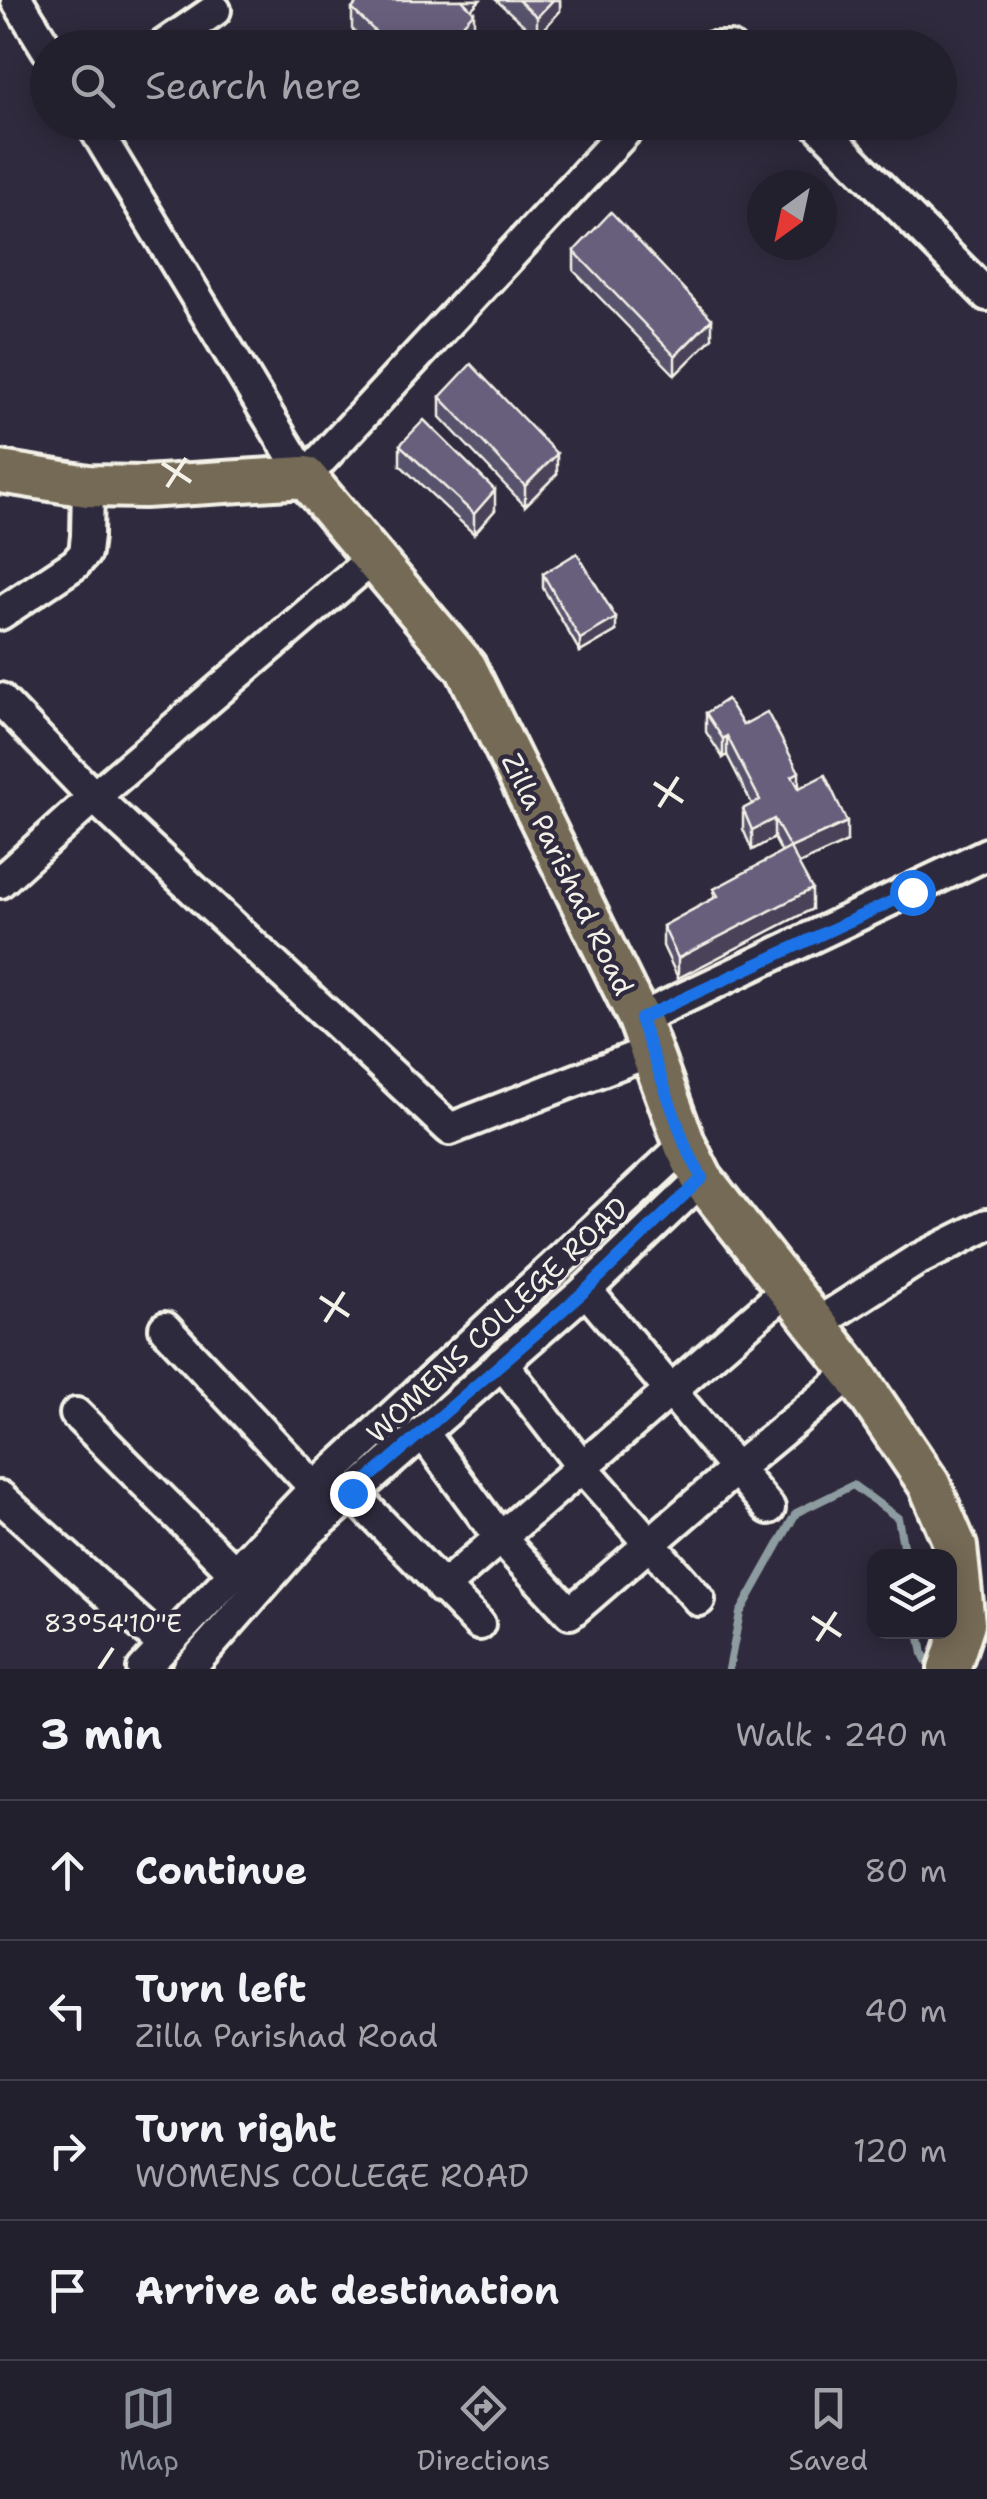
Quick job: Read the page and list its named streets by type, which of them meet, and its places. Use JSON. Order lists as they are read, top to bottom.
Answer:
{
  "streets": {
    "main road": ["Zilla Parishad Road"],
    "street": ["WOMENS COLLEGE ROAD"]
  },
  "crossings": [
    ["Zilla Parishad Road", "WOMENS COLLEGE ROAD"]
  ],
  "north": "bottom left",
  "page": {
    "search": "Search here",
    "heading": ["3 min", "Walk · 240 m"],
    "list": [
      ["Continue", "80 m"],
      ["Turn left", "Zilla Parishad Road", "40 m"],
      ["Turn right", "WOMENS COLLEGE ROAD", "120 m"],
      "Arrive at destination"
    ],
    "nav": ["Map", "Directions", "Saved"]
  },
  "coordinates": ["83°54'10\"E"]
}
